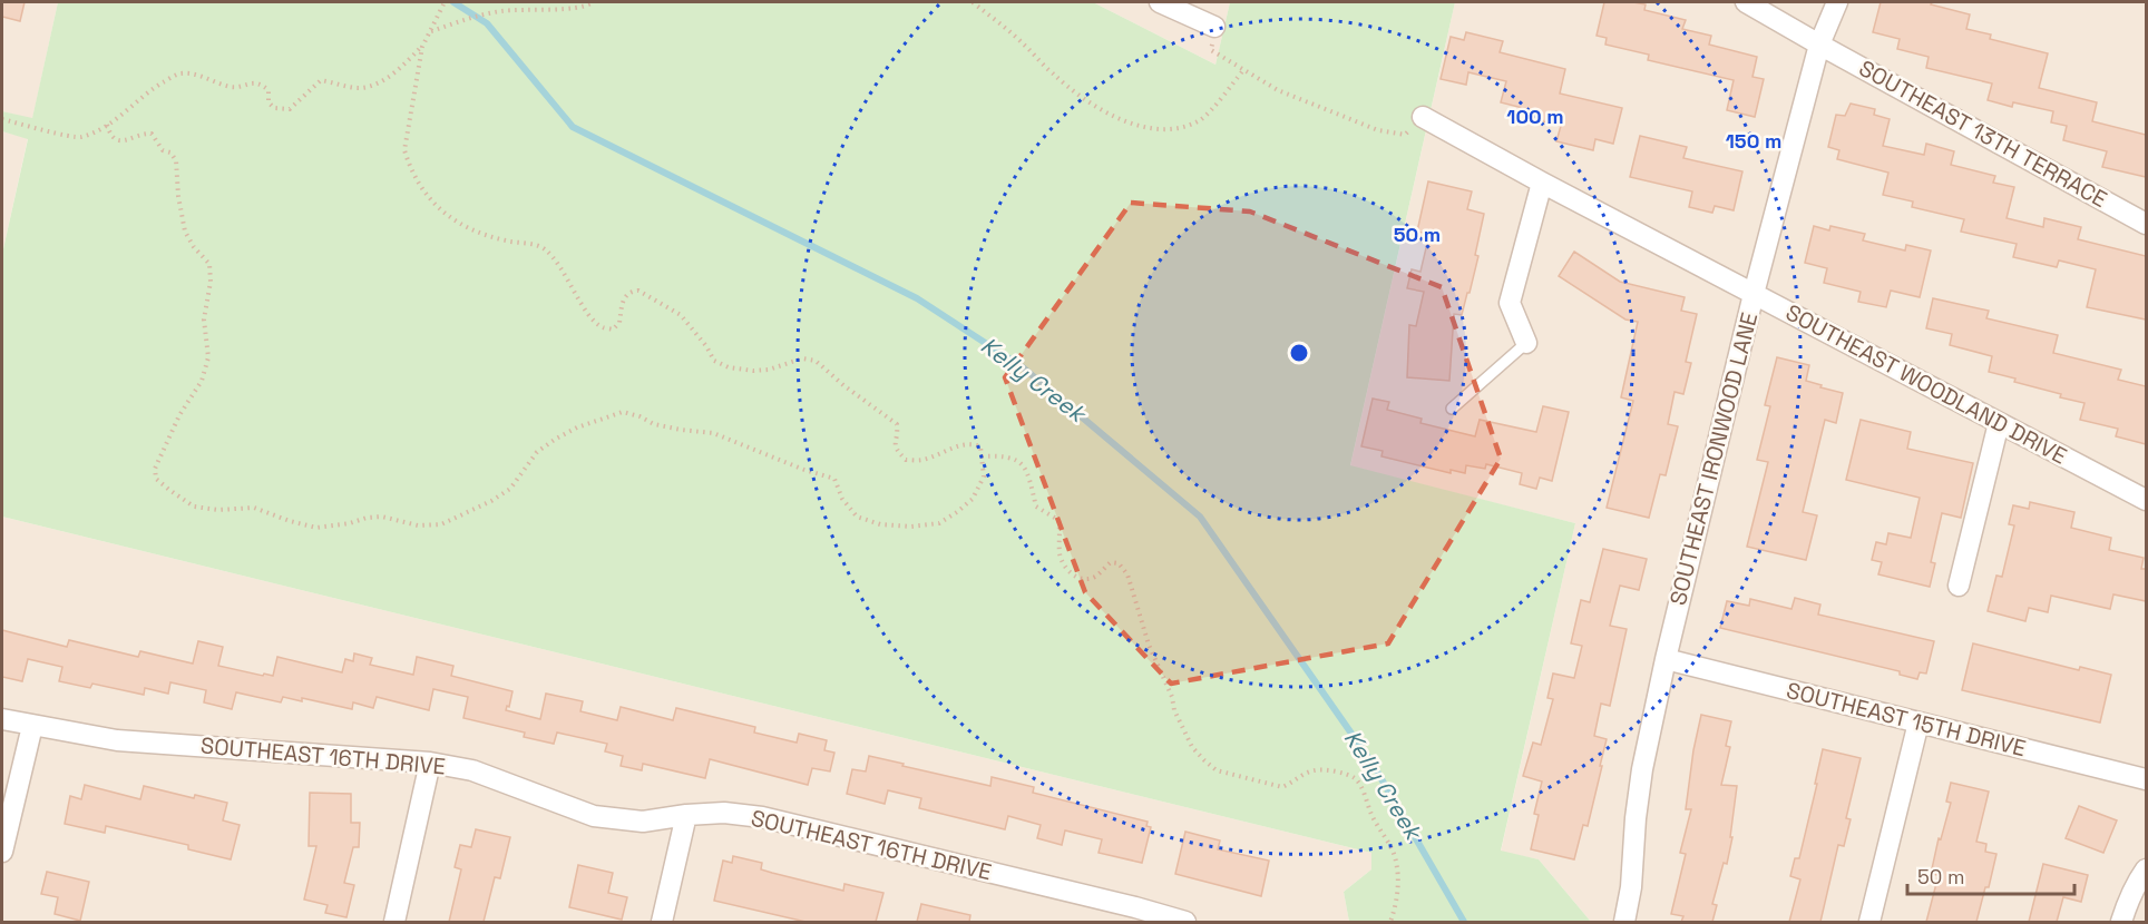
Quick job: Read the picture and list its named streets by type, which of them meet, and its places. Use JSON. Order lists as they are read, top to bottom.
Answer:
{
  "streets": {
    "street": [
      "SOUTHEAST 13TH TERRACE",
      "SOUTHEAST WOODLAND DRIVE",
      "SOUTHEAST IRONWOOD LANE",
      "SOUTHEAST 15TH DRIVE",
      "SOUTHEAST 16TH DRIVE"
    ]
  },
  "crossings": [
    ["SOUTHEAST 13TH TERRACE", "SOUTHEAST IRONWOOD LANE"],
    ["SOUTHEAST WOODLAND DRIVE", "SOUTHEAST IRONWOOD LANE"],
    ["SOUTHEAST IRONWOOD LANE", "SOUTHEAST 15TH DRIVE"]
  ],
  "water": ["Kelly Creek"],
  "scale_bar": "50 m",
  "rings": ["100 m", "150 m", "50 m"]
}
